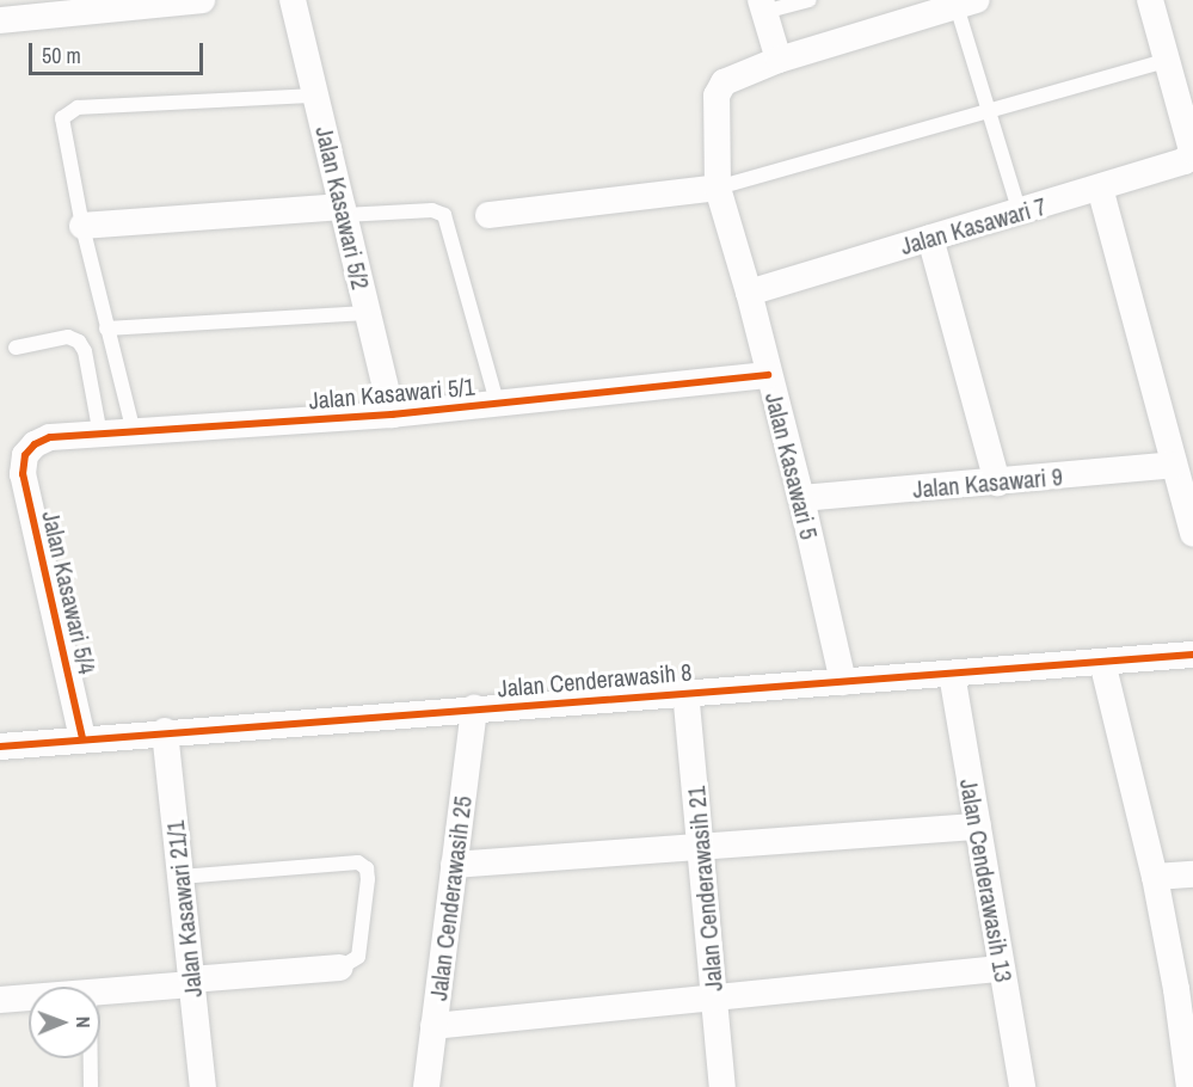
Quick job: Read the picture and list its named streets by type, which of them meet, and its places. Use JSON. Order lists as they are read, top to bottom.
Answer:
{
  "streets": {
    "street": [
      "Jalan Kasawari 5/2",
      "Jalan Kasawari 7",
      "Jalan Kasawari 5/1",
      "Jalan Kasawari 5",
      "Jalan Kasawari 9",
      "Jalan Kasawari 5/4",
      "Jalan Cenderawasih 8",
      "Jalan Cenderawasih 13",
      "Jalan Cenderawasih 21",
      "Jalan Cenderawasih 25",
      "Jalan Kasawari 21/1"
    ]
  },
  "crossings": [
    ["Jalan Kasawari 5/2", "Jalan Kasawari 5/1"],
    ["Jalan Kasawari 7", "Jalan Kasawari 5"],
    ["Jalan Kasawari 5/1", "Jalan Kasawari 5"],
    ["Jalan Kasawari 5/1", "Jalan Kasawari 5/4"],
    ["Jalan Kasawari 5", "Jalan Kasawari 9"],
    ["Jalan Kasawari 5", "Jalan Cenderawasih 8"],
    ["Jalan Kasawari 5/4", "Jalan Cenderawasih 8"],
    ["Jalan Cenderawasih 8", "Jalan Cenderawasih 13"],
    ["Jalan Cenderawasih 8", "Jalan Cenderawasih 21"],
    ["Jalan Cenderawasih 8", "Jalan Cenderawasih 25"],
    ["Jalan Cenderawasih 8", "Jalan Kasawari 21/1"]
  ],
  "scale_bar": "50 m",
  "north": "right"
}
